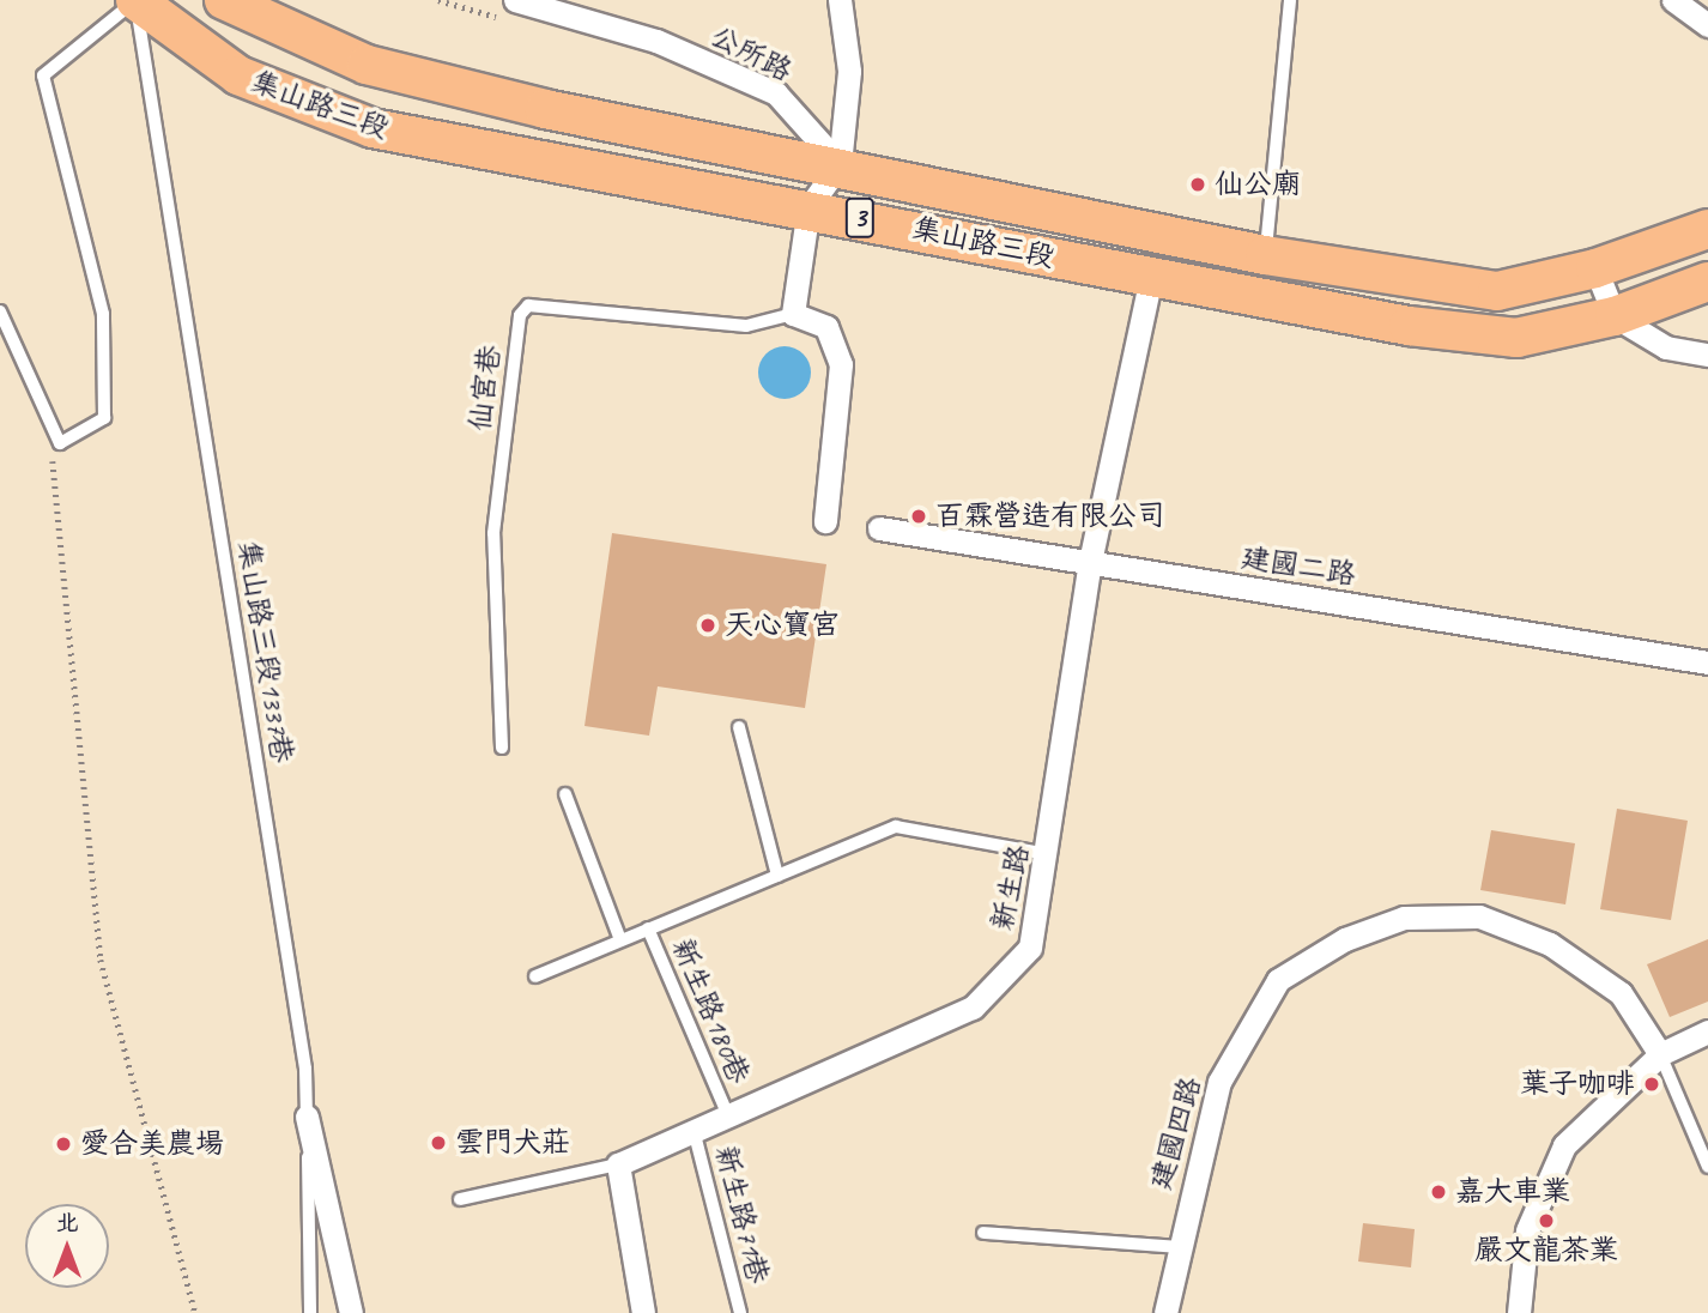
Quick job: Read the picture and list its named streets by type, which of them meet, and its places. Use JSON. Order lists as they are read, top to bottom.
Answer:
{
  "streets": {
    "main road": ["集山路三段", "3"],
    "street": [
      "公所路",
      "建國二路",
      "新生路",
      "建國四路"
    ],
    "lane": [
      "仙宮巷",
      "集山路三段1337巷",
      "新生路180巷",
      "新生路71巷"
    ]
  },
  "crossings": [
    ["公所路", "集山路三段"],
    ["集山路三段", "3"],
    ["集山路三段", "集山路三段1337巷"],
    ["集山路三段", "新生路"],
    ["建國二路", "新生路"],
    ["新生路", "新生路180巷"],
    ["新生路", "新生路71巷"]
  ],
  "places": [
    "仙公廟",
    "百霖營造有限公司",
    "天心寶宮",
    "葉子咖啡",
    "雲門犬莊",
    "愛合美農場",
    "嘉大車業",
    "嚴文龍茶業"
  ],
  "north": "top"
}
